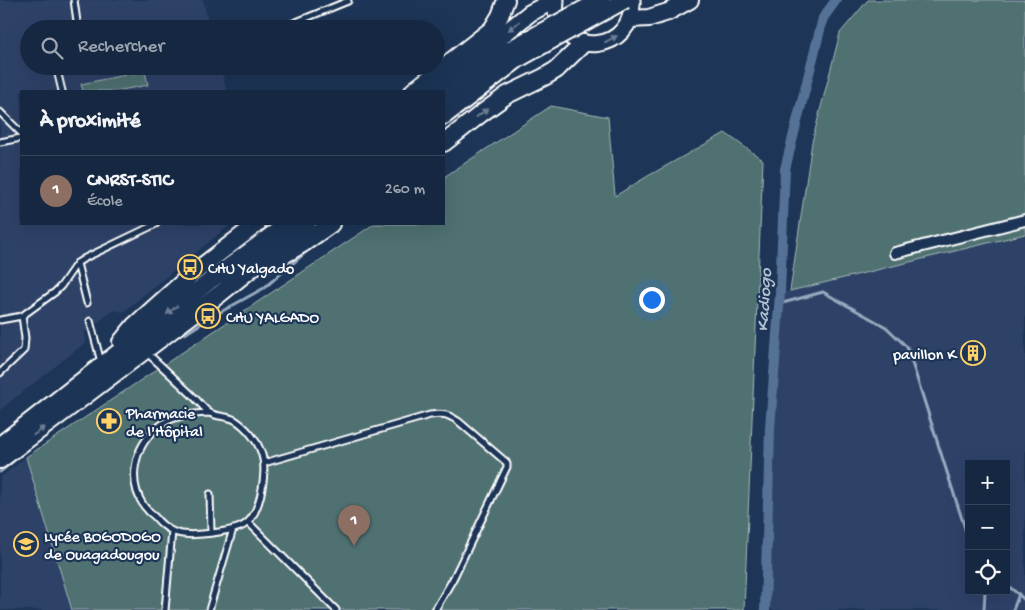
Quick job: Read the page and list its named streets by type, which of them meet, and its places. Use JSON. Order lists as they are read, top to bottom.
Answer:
{
  "water": ["Kadiogo"],
  "places": {
    "bus stop": ["CHU Yalgado", "CHU YALGADO"],
    "building": ["pavillon K"],
    "pharmacy": ["Pharmacie de l'Hôpital"],
    "school or university": ["Lycée BOGODOGO de Ouagadougou"]
  },
  "page": {
    "search": "Rechercher",
    "heading": "À proximité",
    "list": [
      {
        "mark": "1",
        "name": "CNRST-STIC",
        "note": "École",
        "value": "260 m"
      }
    ],
    "map_buttons": ["+", "−"],
    "pins": "1"
  }
}
